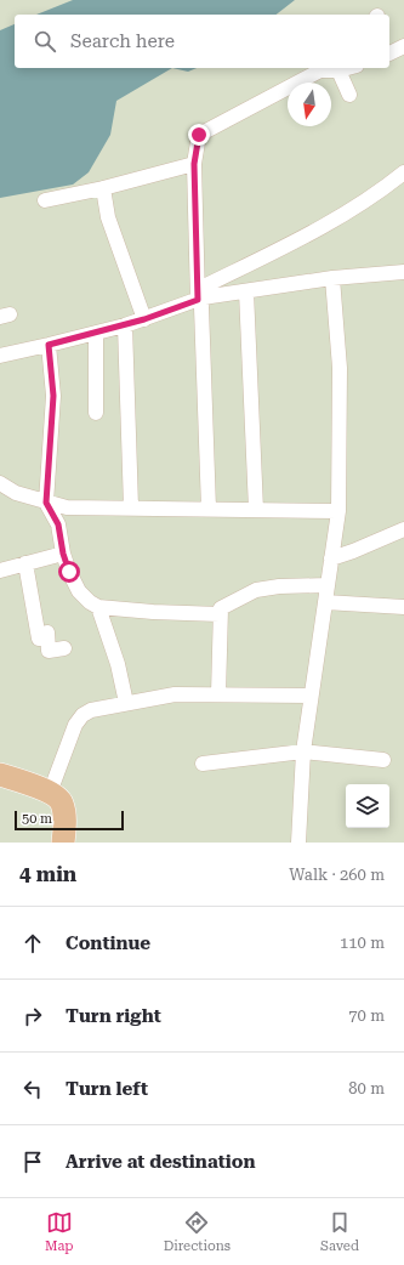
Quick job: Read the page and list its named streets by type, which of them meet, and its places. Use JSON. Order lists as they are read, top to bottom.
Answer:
{
  "scale_bar": "50 m",
  "north": "bottom",
  "page": {
    "search": "Search here",
    "scale": "50 m",
    "heading": ["4 min", "Walk · 260 m"],
    "list": [
      ["Continue", "110 m"],
      ["Turn right", "70 m"],
      ["Turn left", "80 m"],
      "Arrive at destination"
    ],
    "nav": ["Map", "Directions", "Saved"]
  }
}
